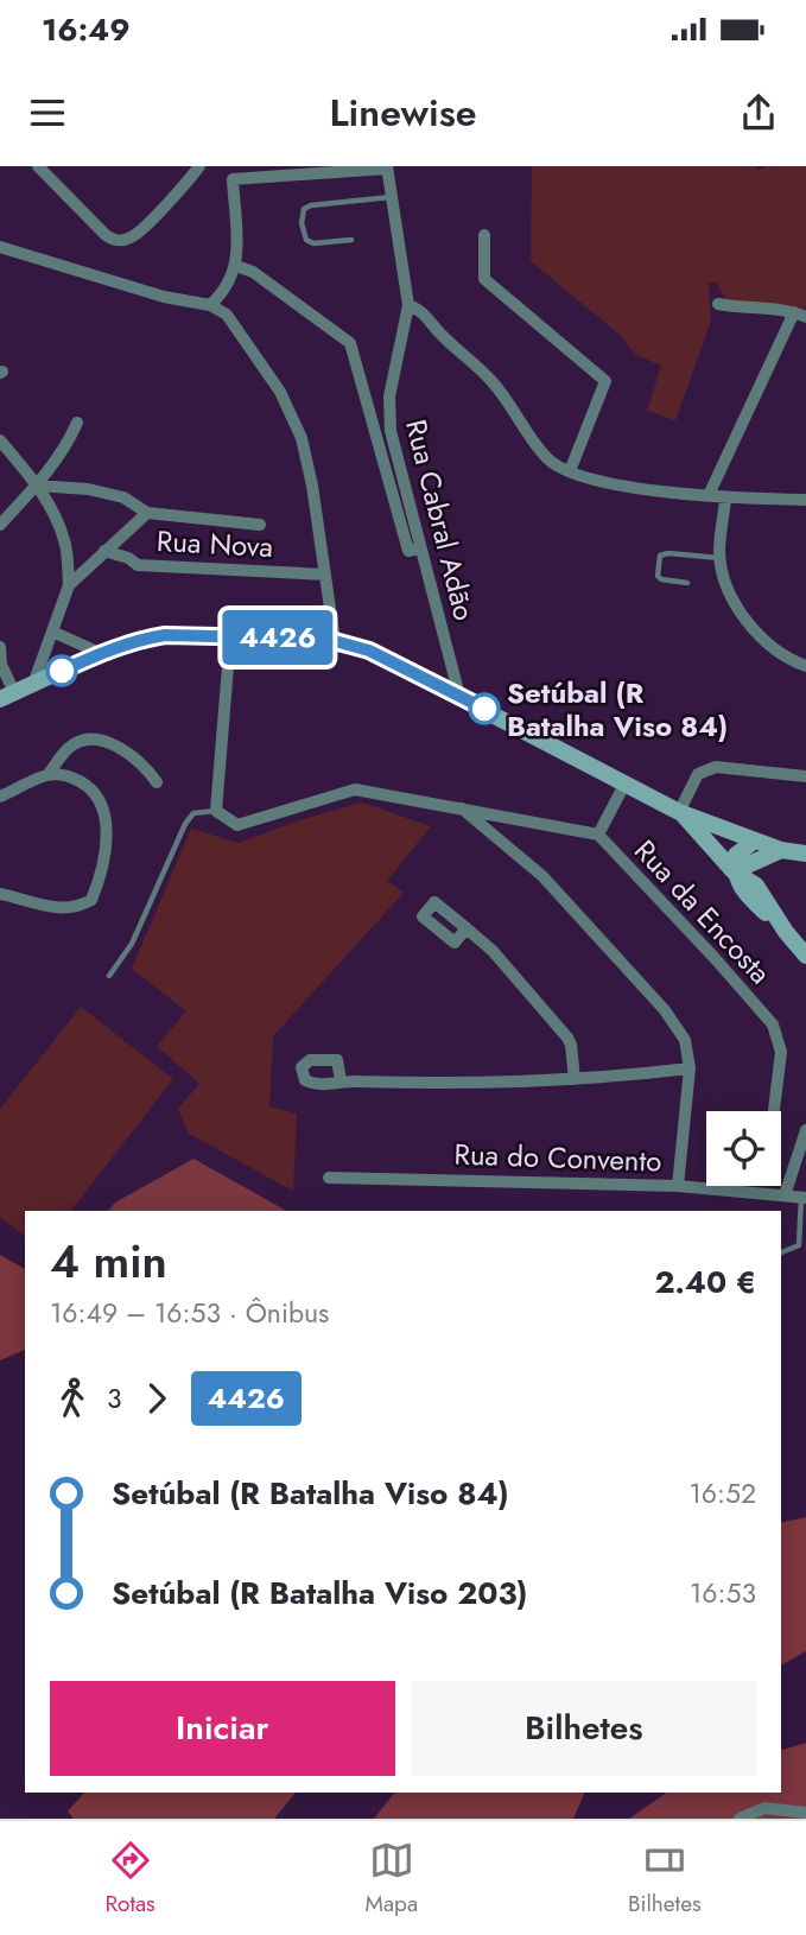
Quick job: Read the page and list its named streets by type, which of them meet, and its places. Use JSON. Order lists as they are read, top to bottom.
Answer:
{
  "streets": {
    "street": [
      "Rua Cabral Adão",
      "Rua Nova",
      "Rua da Encosta",
      "Rua do Convento"
    ]
  },
  "crossings": [
    ["Rua da Encosta", "Rua do Convento"]
  ],
  "places": ["Setúbal (R Batalha Viso 84)"],
  "lines": ["bus line 4426"],
  "page": {
    "status": "16:49",
    "header": "Linewise",
    "on_map": "4426",
    "heading": ["4 min", "16:49 – 16:53 · Ônibus", "2.40 €"],
    "legs": ["3", "4426"],
    "list": [
      {
        "name": "Setúbal (R Batalha Viso 84)",
        "value": "16:52"
      },
      {
        "name": "Setúbal (R Batalha Viso 203)",
        "value": "16:53"
      }
    ],
    "buttons": ["Iniciar", "Bilhetes"],
    "tabs": ["Rotas", "Mapa", "Bilhetes"]
  }
}
